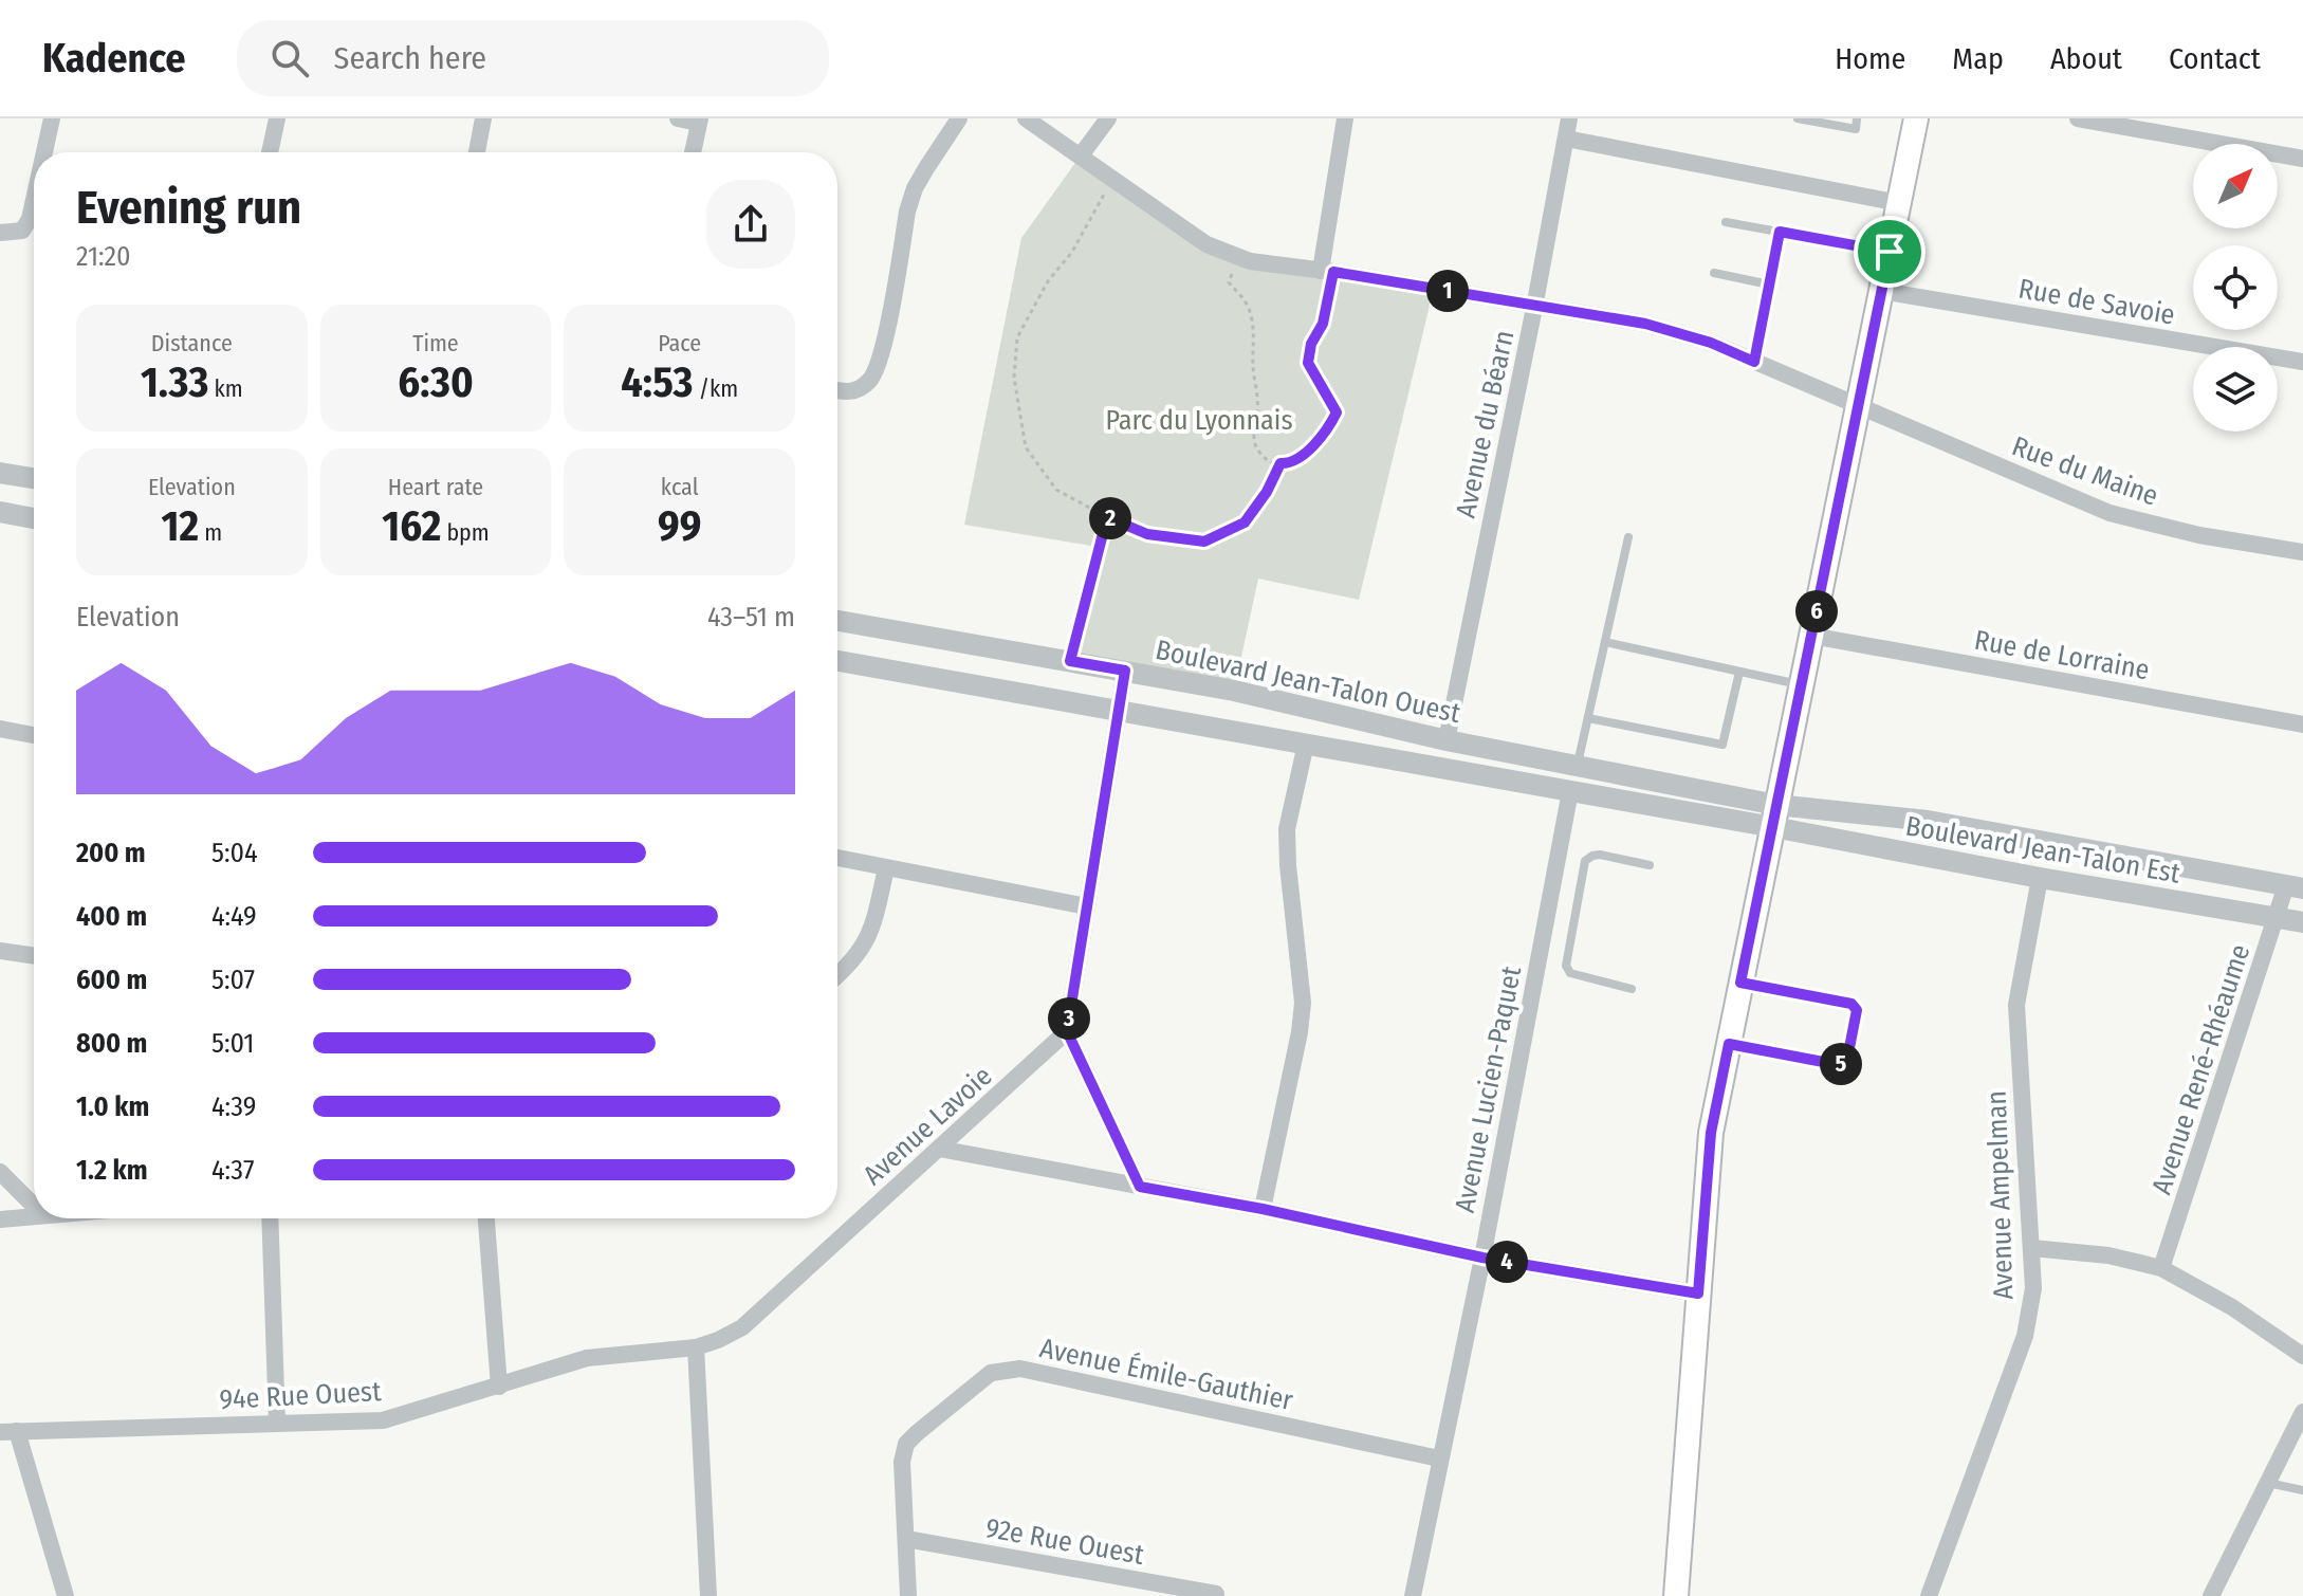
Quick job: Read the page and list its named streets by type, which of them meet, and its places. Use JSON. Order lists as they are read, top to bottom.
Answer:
{
  "streets": {
    "street": [
      "Rue de Savoie",
      "Avenue du Béarn",
      "Rue du Maine",
      "Rue de Lorraine",
      "Boulevard Jean-Talon Ouest",
      "Boulevard Jean-Talon Est",
      "Avenue René-Rhéaume",
      "Avenue Lucien-Paquet",
      "Avenue Lavoie",
      "Avenue Ampelman",
      "Avenue Émile-Gauthier",
      "94e Rue Ouest",
      "92e Rue Ouest"
    ]
  },
  "crossings": [
    ["Avenue du Béarn", "Rue du Maine"],
    ["Avenue du Béarn", "Boulevard Jean-Talon Ouest"],
    ["Boulevard Jean-Talon Ouest", "Boulevard Jean-Talon Est"],
    ["Boulevard Jean-Talon Ouest", "Avenue Lucien-Paquet"],
    ["Boulevard Jean-Talon Est", "Avenue René-Rhéaume"],
    ["Boulevard Jean-Talon Est", "Avenue Ampelman"],
    ["Avenue Lucien-Paquet", "Avenue Émile-Gauthier"],
    ["Avenue Lavoie", "94e Rue Ouest"],
    ["Avenue Émile-Gauthier", "92e Rue Ouest"]
  ],
  "parks": ["Parc du Lyonnais"],
  "north": "top right",
  "page": {
    "header": "Kadence",
    "search": "Search here",
    "nav": [
      "Home",
      "Map",
      "About",
      "Contact"
    ],
    "heading": ["Evening run", "21:20"],
    "pins": [
      "1",
      "2",
      "6",
      "3",
      "5",
      "4"
    ],
    "stats": [
      ["Distance", "1.33 km"],
      ["Time", "6:30"],
      ["Pace", "4:53 /km"],
      ["Elevation", "12 m"],
      ["Heart rate", "162 bpm"],
      ["kcal", "99"]
    ],
    "chart": ["Elevation", "43–51 m"],
    "list": [
      {
        "name": "200 m",
        "note": "5:04"
      },
      {
        "name": "400 m",
        "note": "4:49"
      },
      {
        "name": "600 m",
        "note": "5:07"
      },
      {
        "name": "800 m",
        "note": "5:01"
      },
      {
        "name": "1.0 km",
        "note": "4:39"
      },
      {
        "name": "1.2 km",
        "note": "4:37"
      }
    ]
  }
}
